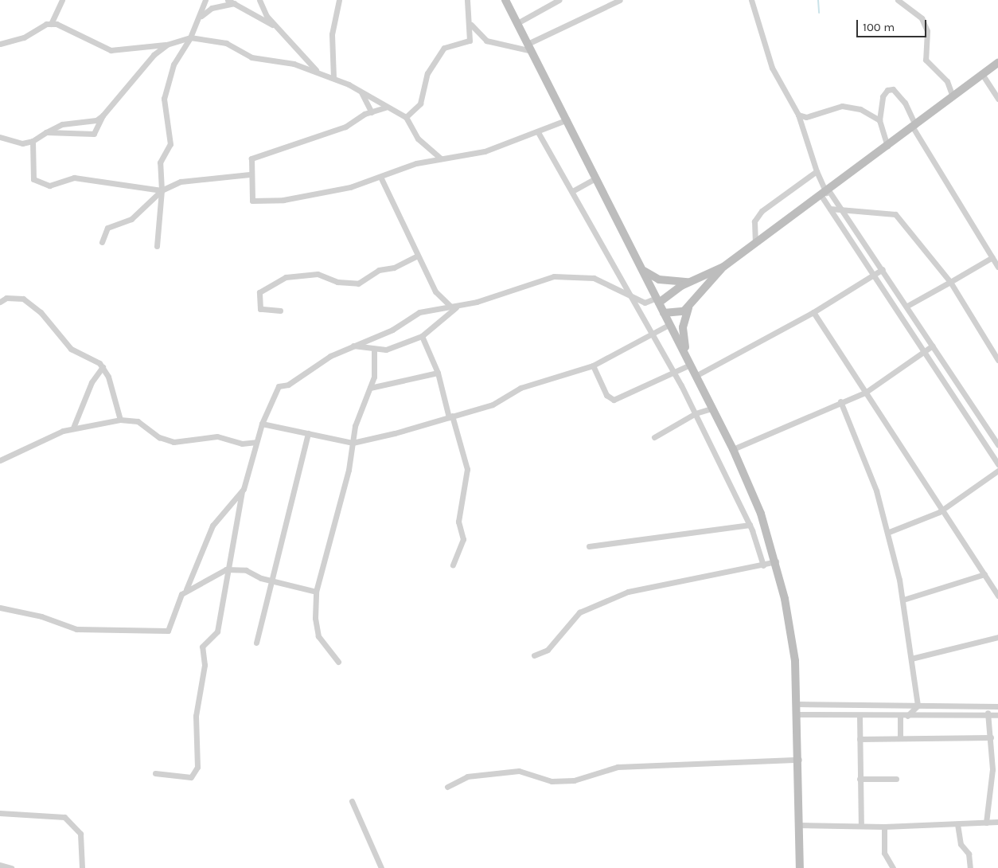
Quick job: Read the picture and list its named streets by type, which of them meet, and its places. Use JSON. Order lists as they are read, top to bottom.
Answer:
{
  "scale_bar": "100 m"
}
